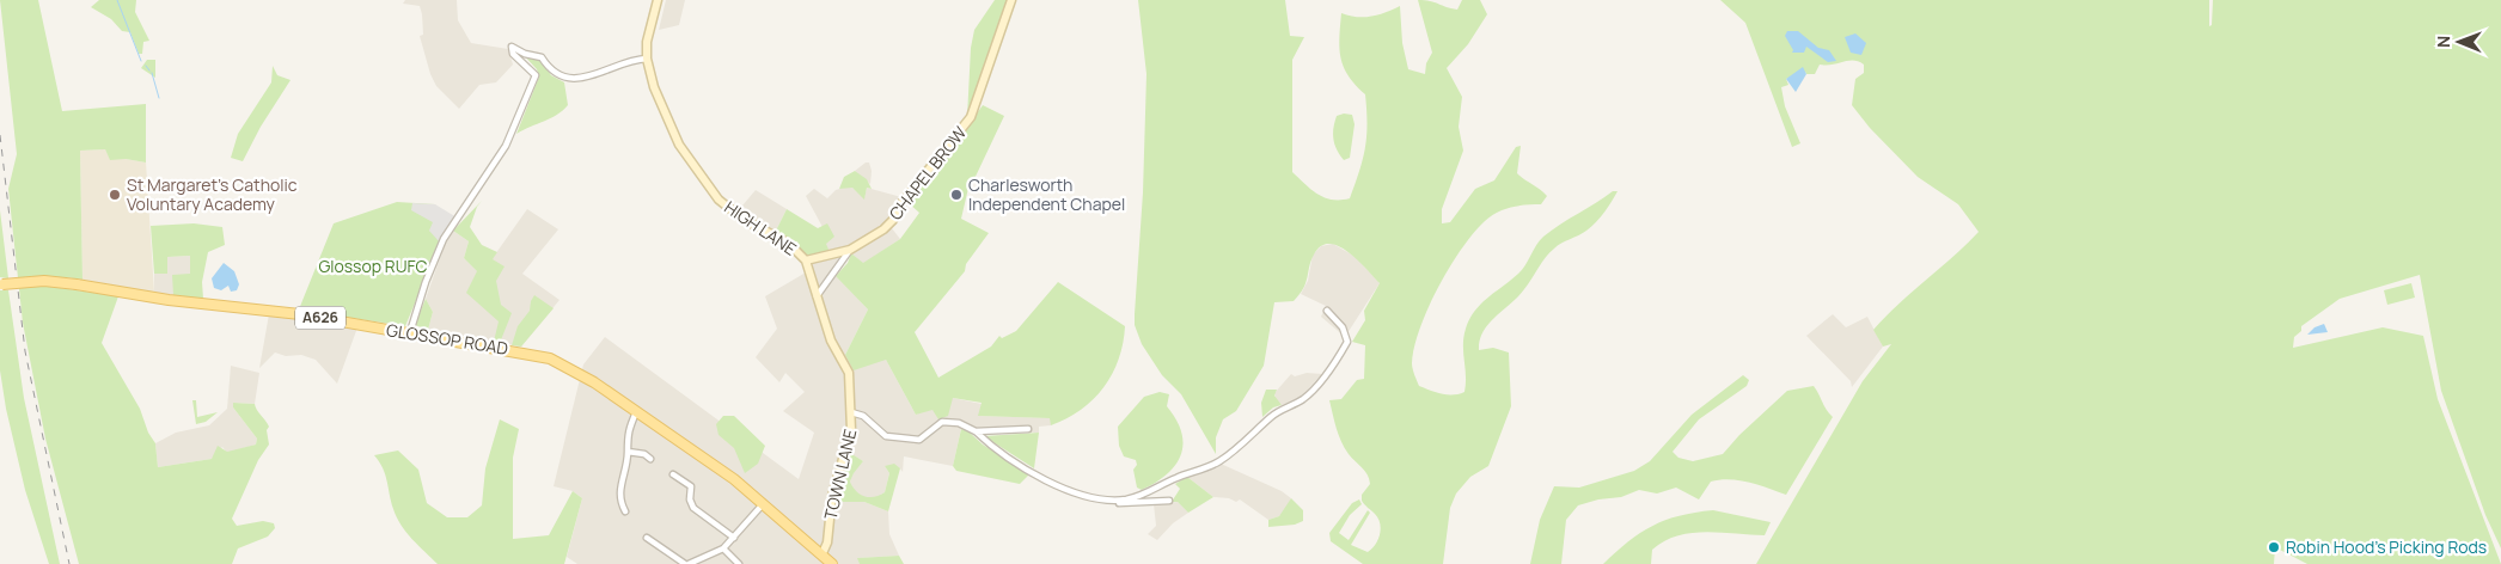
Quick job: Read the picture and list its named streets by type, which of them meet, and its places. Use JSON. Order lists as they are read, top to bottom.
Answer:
{
  "streets": {
    "main road": ["A626", "GLOSSOP ROAD"],
    "street": ["CHAPEL BROW", "HIGH LANE", "TOWN LANE"]
  },
  "crossings": [
    ["CHAPEL BROW", "HIGH LANE"],
    ["CHAPEL BROW", "TOWN LANE"],
    ["HIGH LANE", "TOWN LANE"],
    ["GLOSSOP ROAD", "TOWN LANE"]
  ],
  "parks": ["Glossop RUFC"],
  "places": ["St Margaret's Catholic Voluntary Academy", "Charlesworth Independent Chapel", "Robin Hood's Picking Rods"],
  "north": "left"
}
